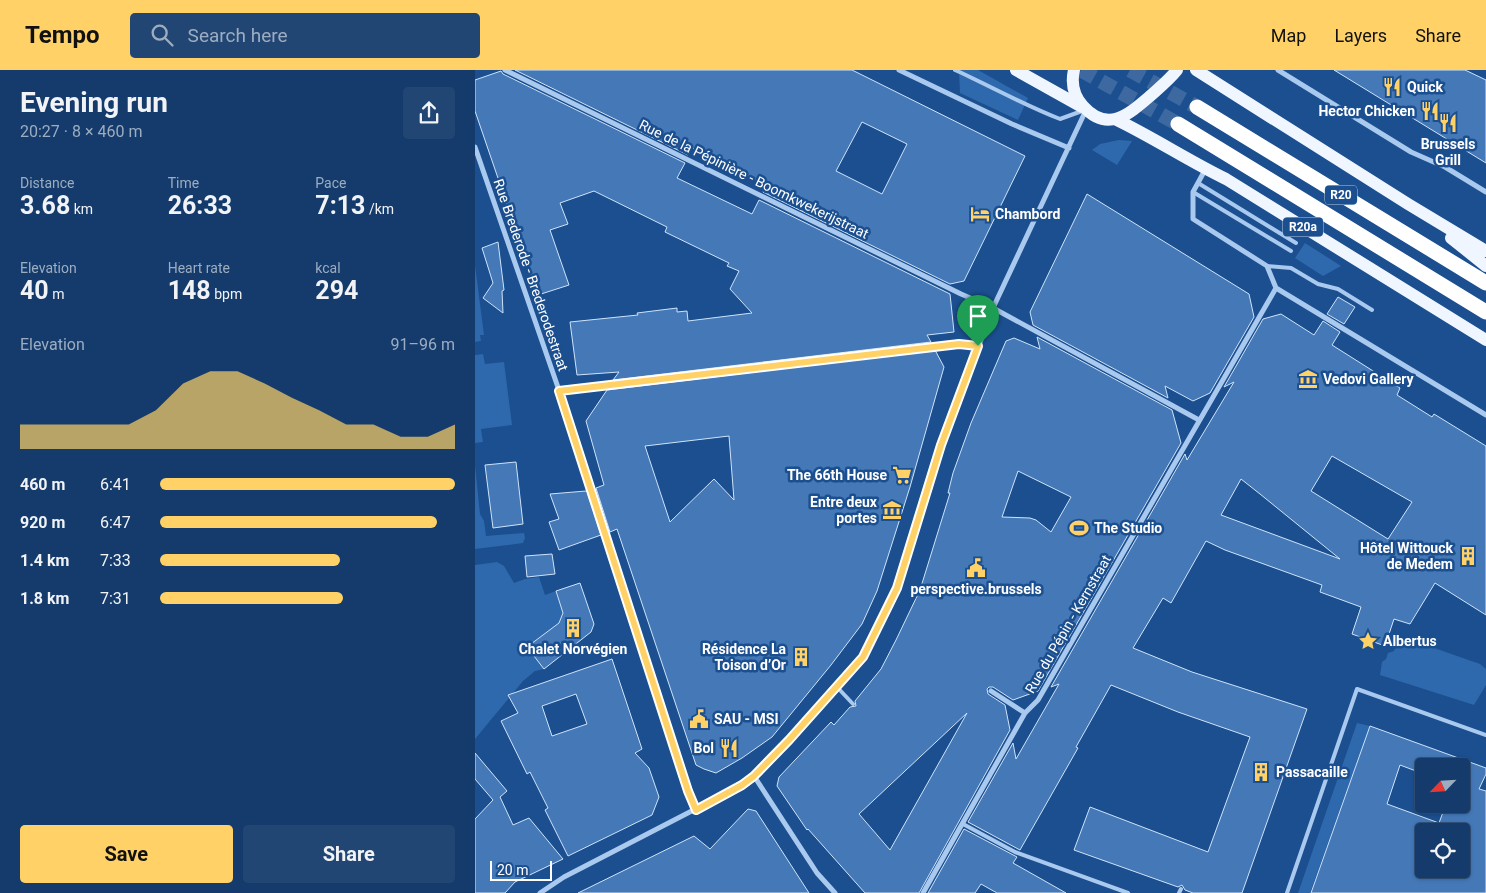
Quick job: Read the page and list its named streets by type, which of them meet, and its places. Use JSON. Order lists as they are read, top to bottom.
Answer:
{
  "streets": {
    "highway": ["R20"],
    "main road": ["R20a"],
    "street": ["Rue de la Pépinière - Boomkwekerijstraat", "Rue Brederode - Brederodestraat", "Rue du Pépin - Kernstraat"]
  },
  "crossings": [
    ["Rue de la Pépinière - Boomkwekerijstraat", "Rue du Pépin - Kernstraat"]
  ],
  "places": {
    "restaurant": [
      "Quick",
      "Hector Chicken",
      "Brussels Grill",
      "Bol"
    ],
    "hotel": ["Chambord"],
    "museum": ["Vedovi Gallery", "Entre deux portes"],
    "supermarket": ["The 66th House"],
    "sports": ["The Studio"],
    "building": [
      "Hôtel Wittouck de Medem",
      "Chalet Norvégien",
      "Résidence La Toison d’Or",
      "Passacaille"
    ],
    "public building": ["perspective.brussels", "SAU - MSI"],
    "place": ["Albertus"]
  },
  "scale_bar": "20 m",
  "north": "bottom left",
  "page": {
    "header": "Tempo",
    "search": "Search here",
    "nav": ["Map", "Layers", "Share"],
    "heading": ["Evening run", "20:27 · 8 × 460 m"],
    "stats": [
      ["Distance", "3.68 km"],
      ["Time", "26:33"],
      ["Pace", "7:13 /km"],
      ["Elevation", "40 m"],
      ["Heart rate", "148 bpm"],
      ["kcal", "294"]
    ],
    "chart": ["Elevation", "91–96 m"],
    "list": [
      {
        "name": "460 m",
        "note": "6:41"
      },
      {
        "name": "920 m",
        "note": "6:47"
      },
      {
        "name": "1.4 km",
        "note": "7:33"
      },
      {
        "name": "1.8 km",
        "note": "7:31"
      }
    ],
    "buttons": ["Save", "Share"],
    "scale": "20 m"
  }
}
